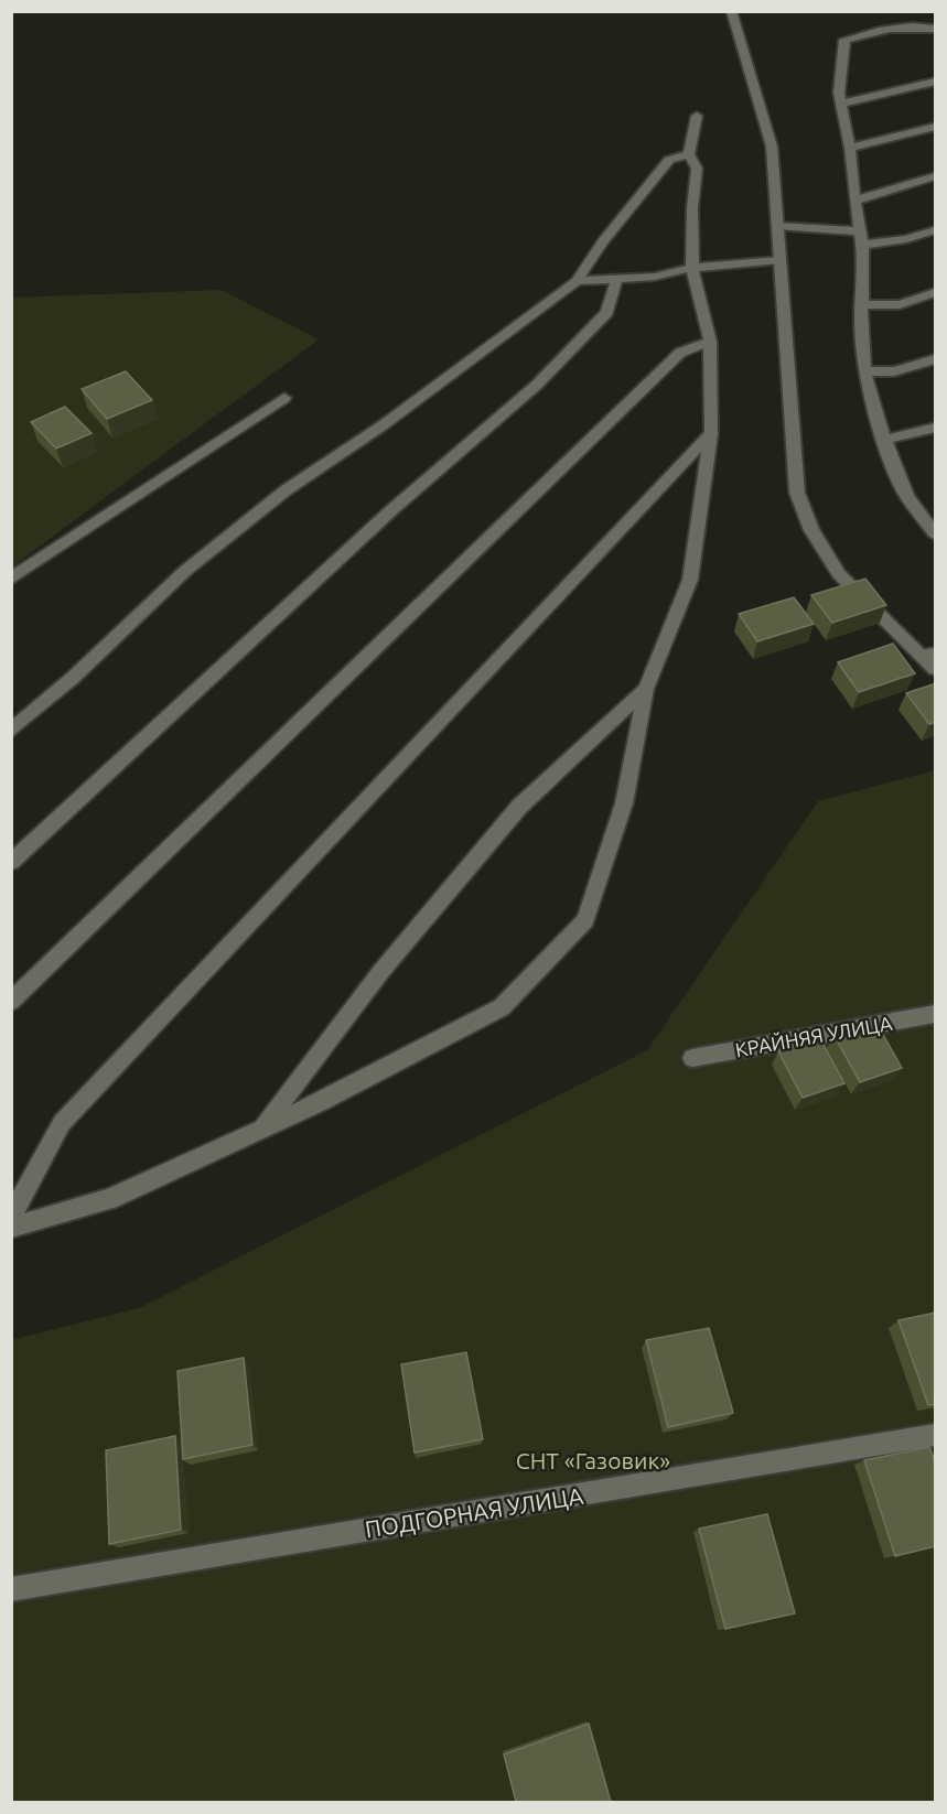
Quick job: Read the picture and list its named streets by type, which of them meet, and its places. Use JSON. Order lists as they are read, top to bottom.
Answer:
{
  "streets": {
    "street": ["КРАЙНЯЯ УЛИЦА", "ПОДГОРНАЯ УЛИЦА"]
  },
  "parks": ["СНТ «Газовик»"]
}
